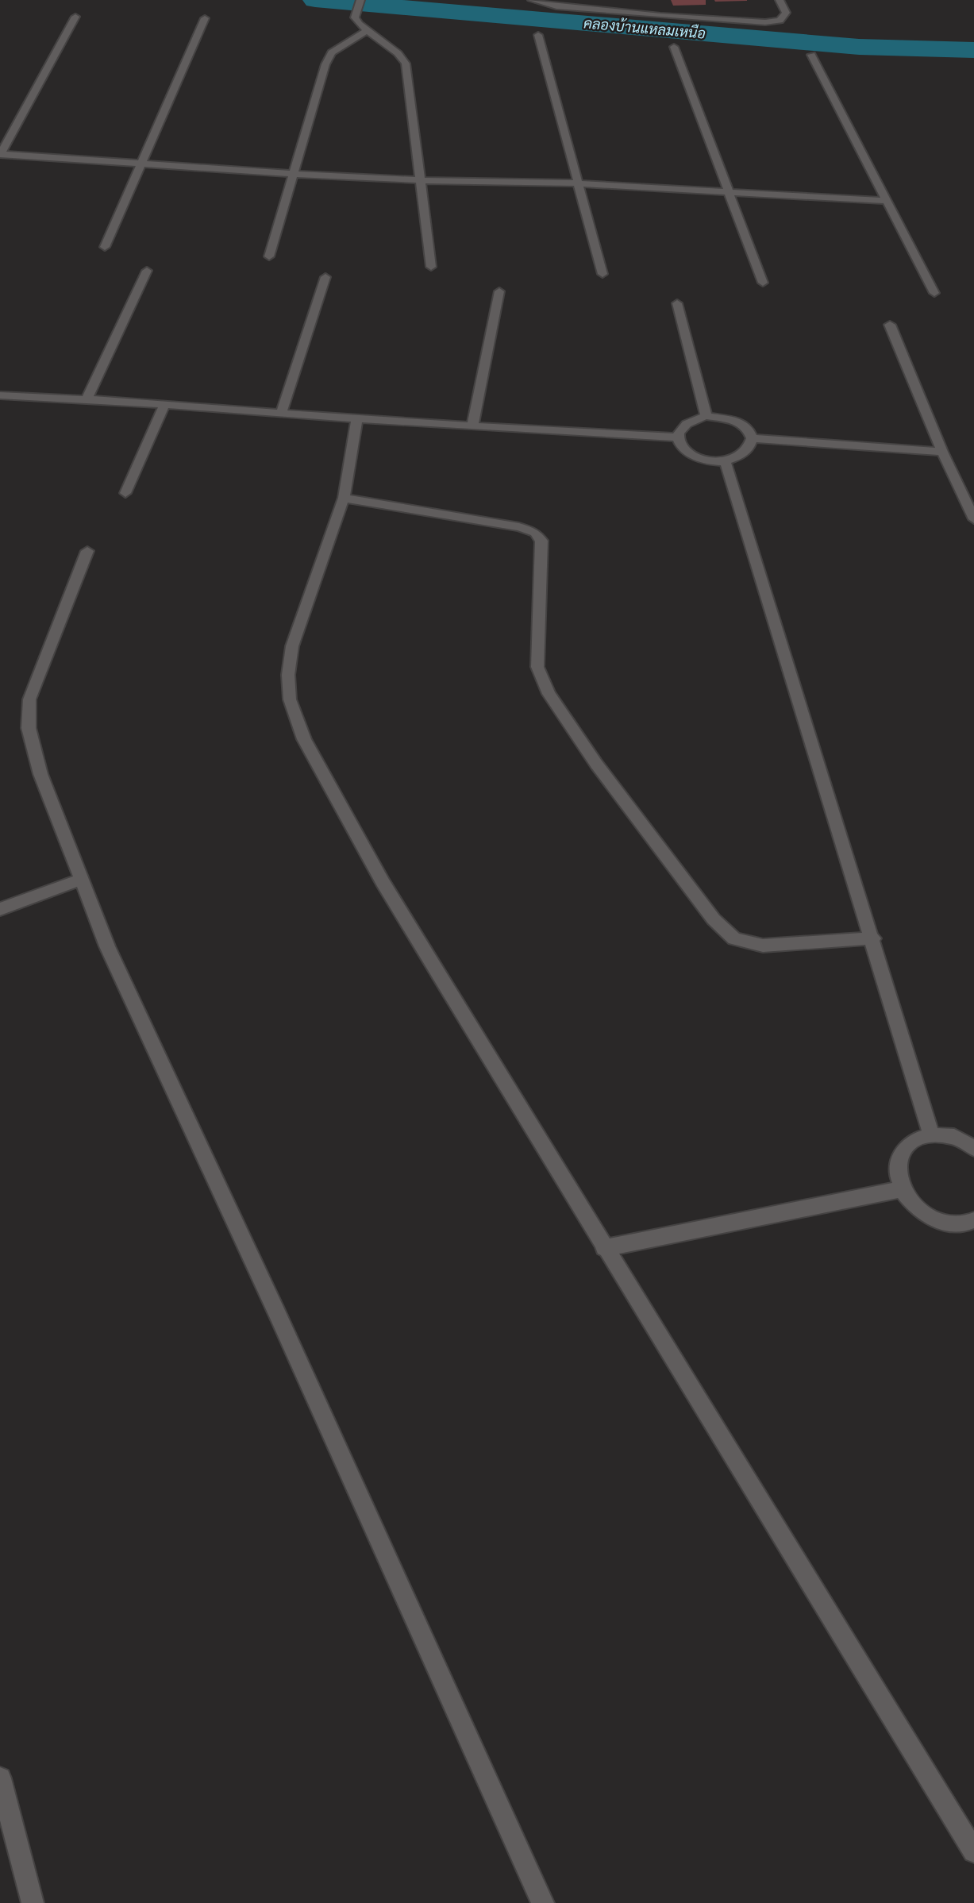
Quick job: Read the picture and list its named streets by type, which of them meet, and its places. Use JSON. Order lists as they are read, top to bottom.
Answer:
{
  "water": ["คลองบ้านแหลมเหนือ"]
}
